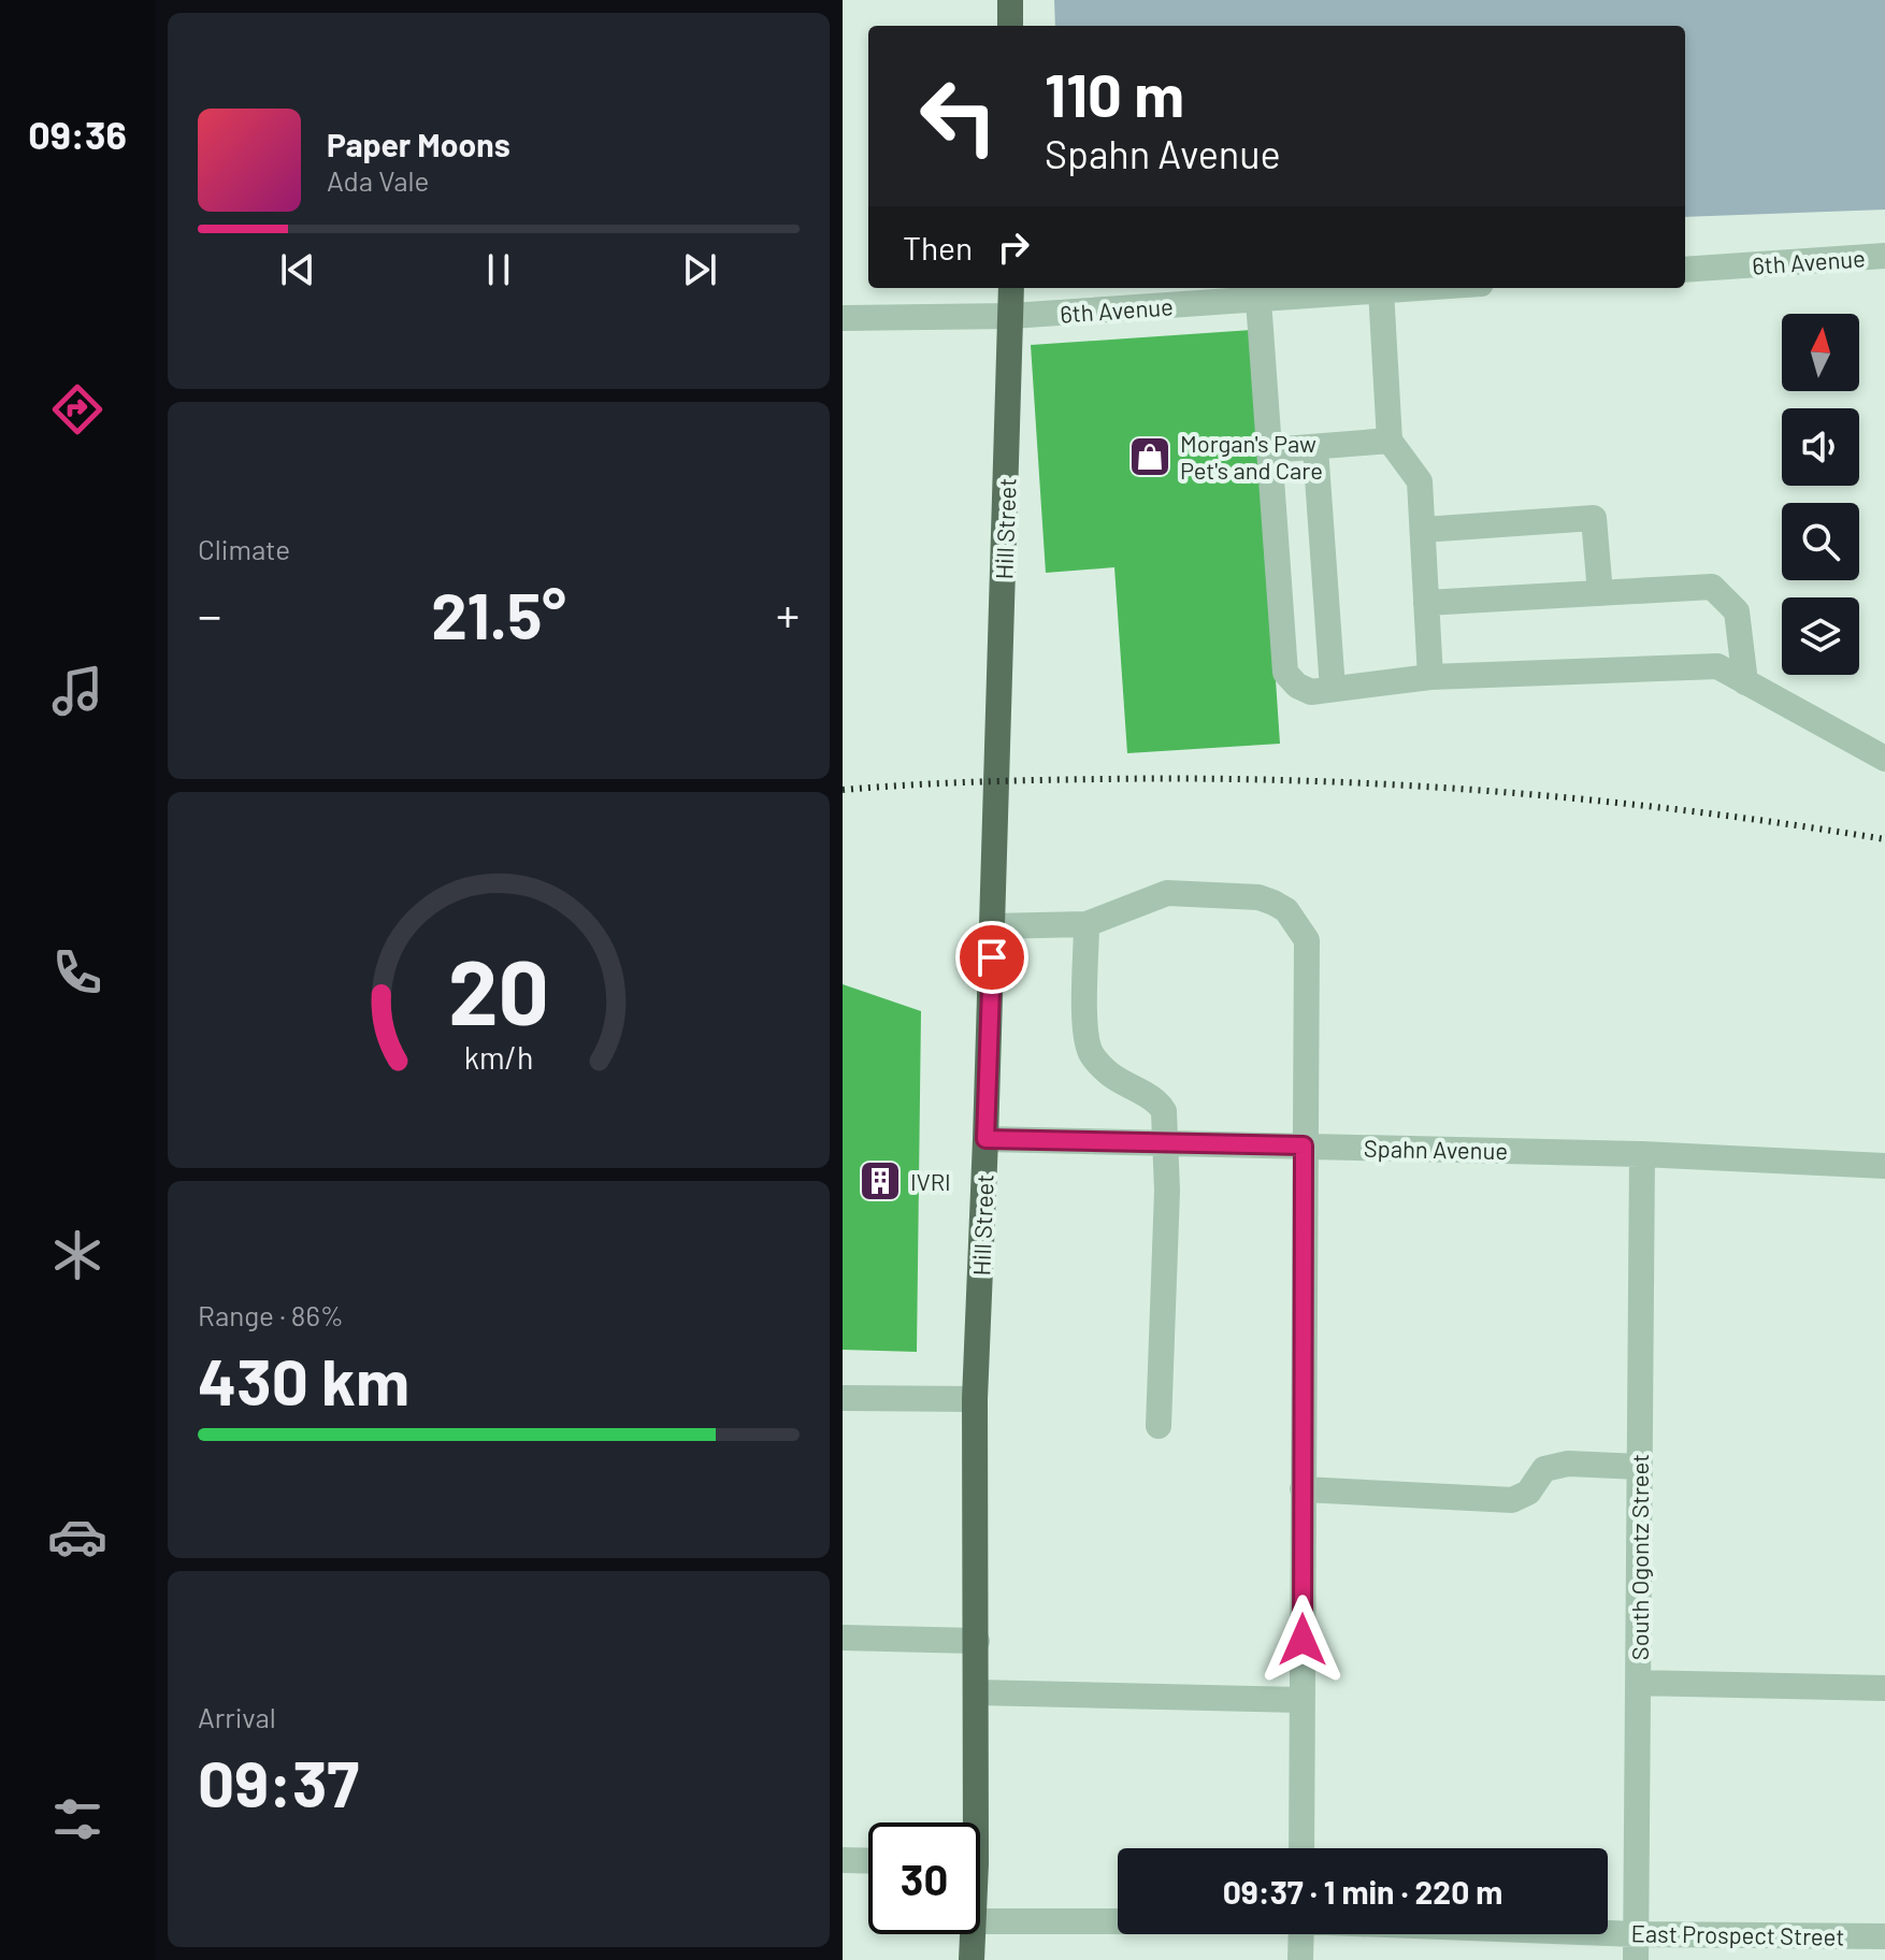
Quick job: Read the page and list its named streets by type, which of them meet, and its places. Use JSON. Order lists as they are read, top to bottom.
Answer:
{
  "streets": {
    "main road": ["Hill Street"],
    "street": [
      "6th Avenue",
      "Spahn Avenue",
      "South Ogontz Street",
      "East Prospect Street"
    ]
  },
  "crossings": [
    ["6th Avenue", "Hill Street"],
    ["Hill Street", "Spahn Avenue"],
    ["Spahn Avenue", "South Ogontz Street"],
    ["South Ogontz Street", "East Prospect Street"]
  ],
  "places": {
    "shop": ["Morgan's Paw Pet's and Care"],
    "building": ["IVRI"]
  },
  "north": "top",
  "page": {
    "tabs": "09:36",
    "turn": ["110 m", "Spahn Avenue"],
    "song": ["Paper Moons", "Ada Vale"],
    "then": "Then",
    "tile": [
      "Climate",
      ["Range · 86%", "430 km"],
      ["Arrival", "09:37"]
    ],
    "heat": ["−", "21.5°", "+"],
    "limit": "30",
    "trip": "09:37 · 1 min · 220 m",
    "gauge": ["20", "km/h"]
  }
}
